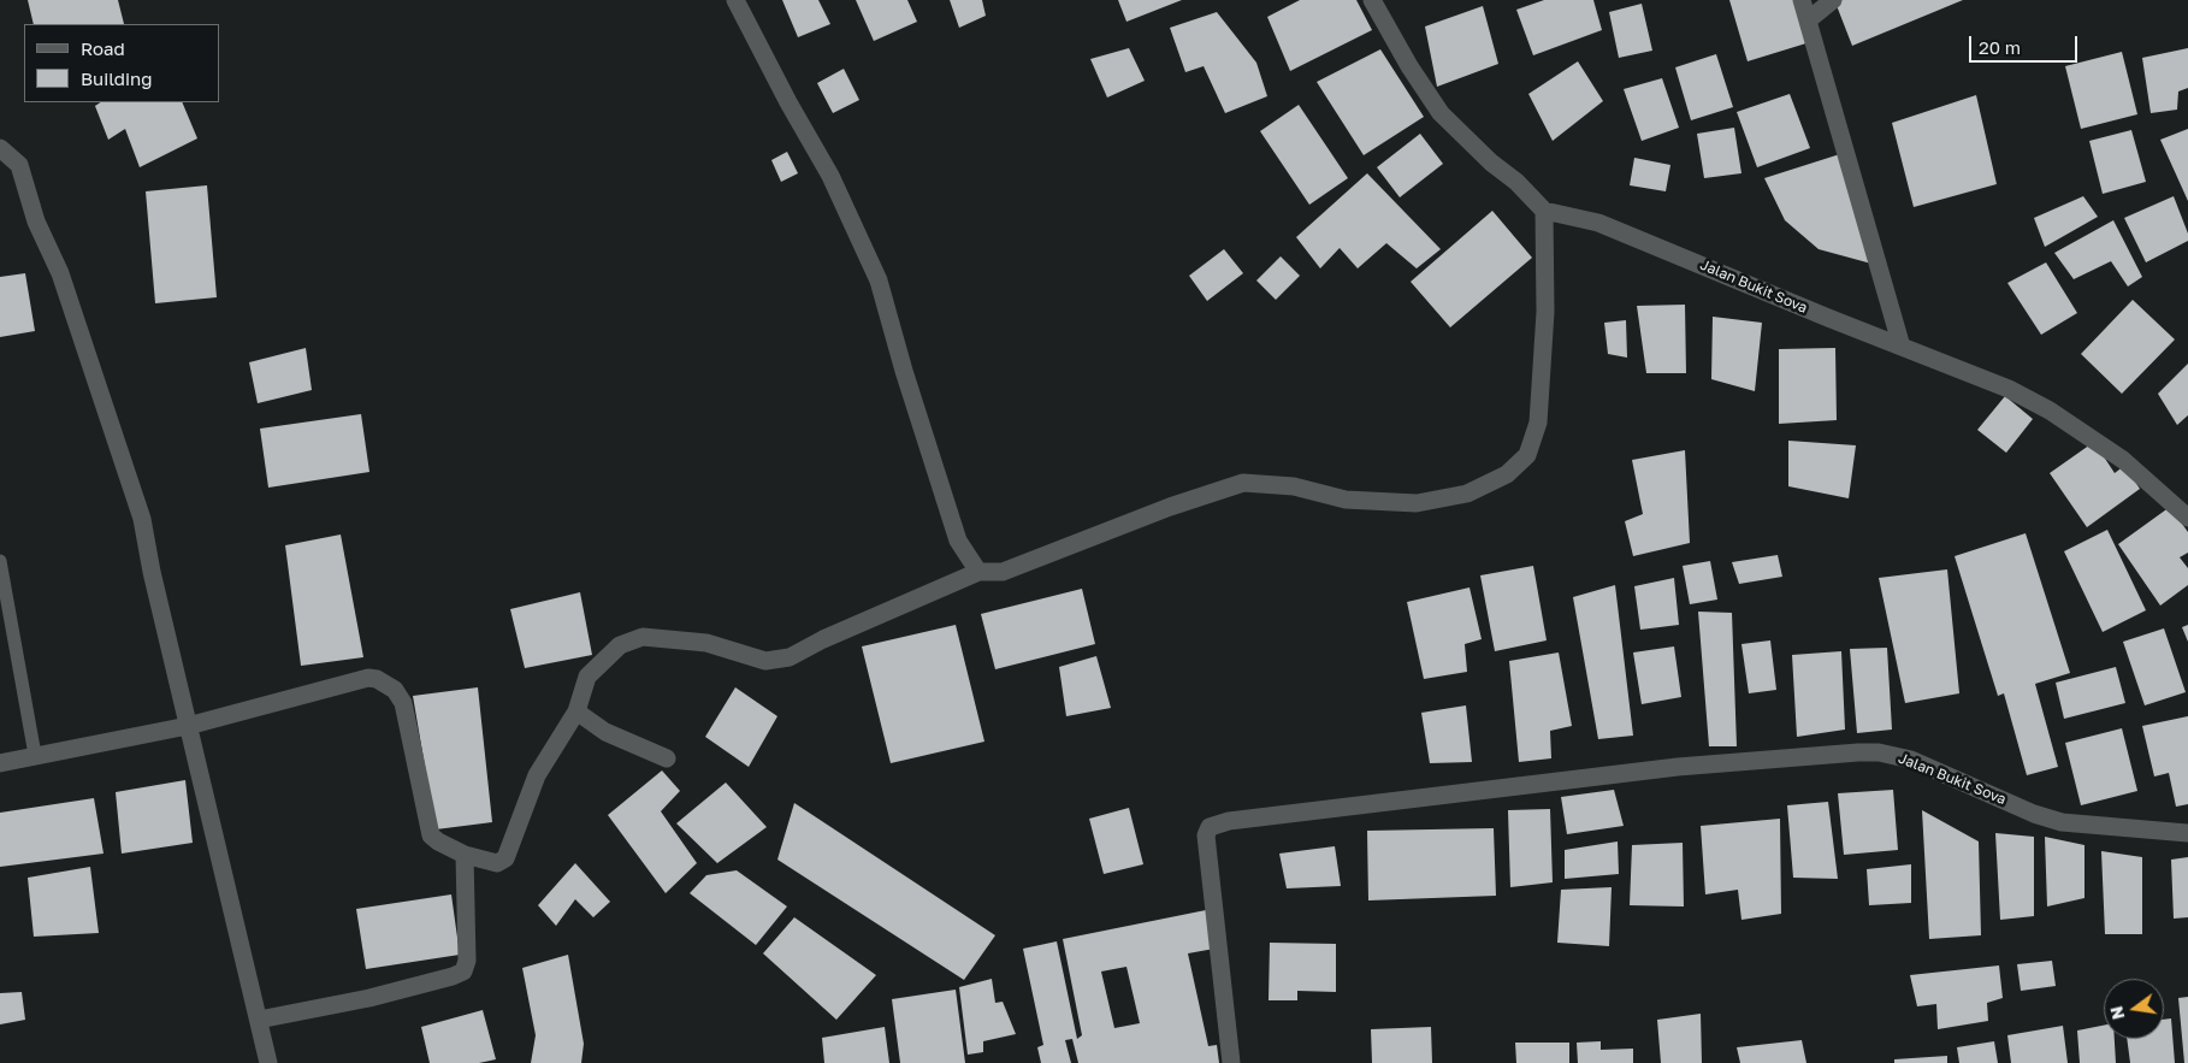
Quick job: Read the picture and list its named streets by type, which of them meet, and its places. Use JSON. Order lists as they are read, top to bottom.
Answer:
{
  "streets": {
    "street": ["Jalan Bukit Sova"]
  },
  "legend": ["Road", "Building"],
  "scale_bar": "20 m",
  "north": "left"
}
